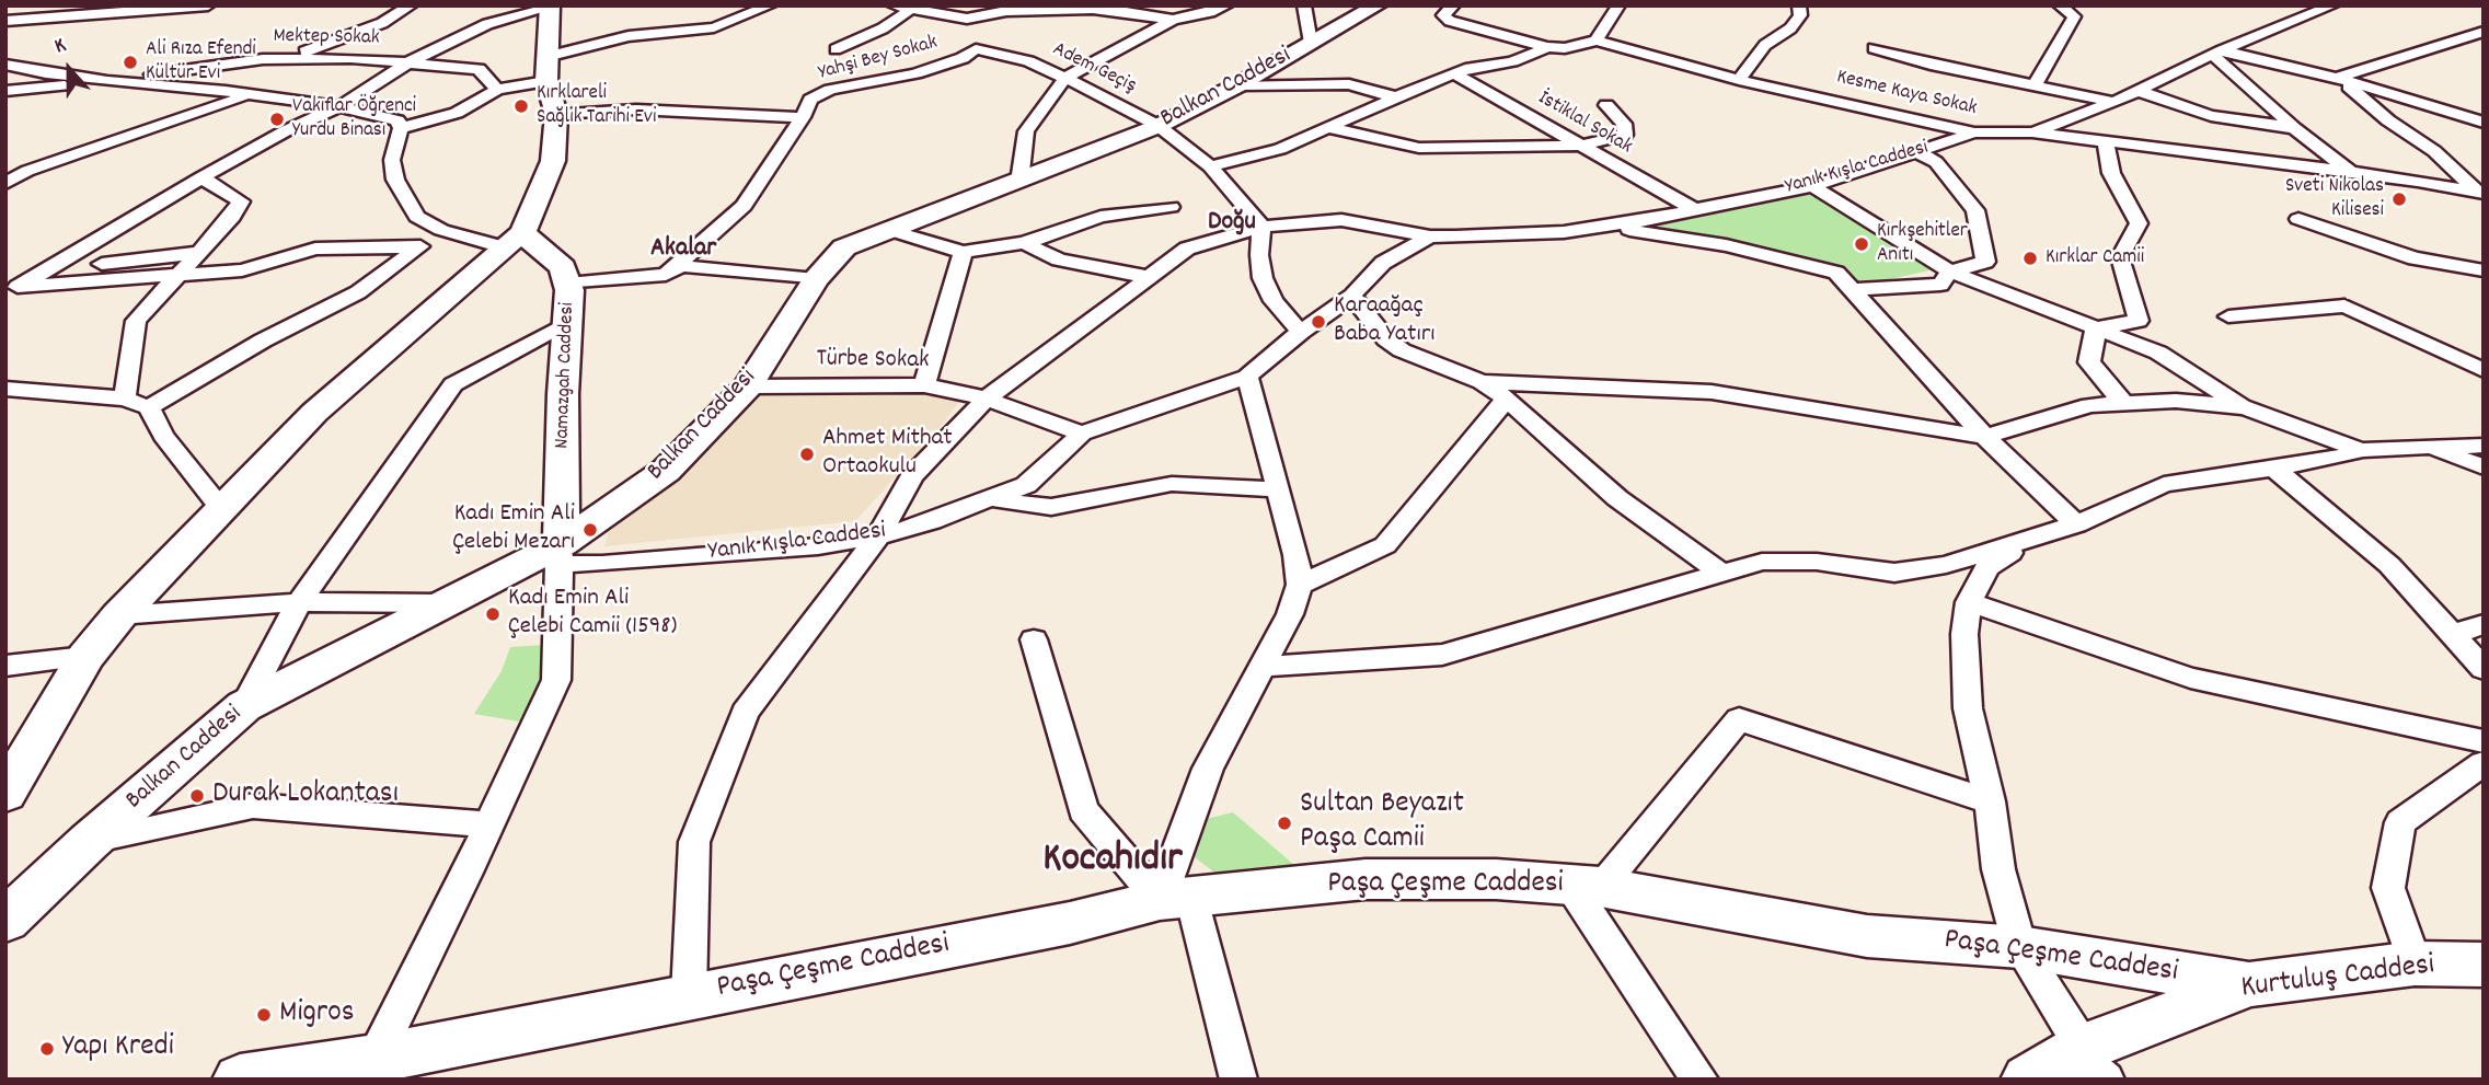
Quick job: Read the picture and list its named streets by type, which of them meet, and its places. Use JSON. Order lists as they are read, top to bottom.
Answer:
{
  "streets": {
    "main road": [
      "Balkan Caddesi",
      "Namazgah Caddesi",
      "Paşa Çeşme Caddesi",
      "Kurtuluş Caddesi"
    ],
    "street": [
      "Mektep Sokak",
      "Yahşi Bey Sokak",
      "Adem Geçiş",
      "Kesme Kaya Sokak",
      "İstiklal Sokak",
      "Yanık Kışla Caddesi",
      "Türbe Sokak"
    ]
  },
  "crossings": [
    ["Yahşi Bey Sokak", "Adem Geçiş"],
    ["Adem Geçiş", "Balkan Caddesi"],
    ["Balkan Caddesi", "Yanık Kışla Caddesi"],
    ["Balkan Caddesi", "Türbe Sokak"],
    ["Balkan Caddesi", "Namazgah Caddesi"],
    ["Kesme Kaya Sokak", "Yanık Kışla Caddesi"],
    ["İstiklal Sokak", "Yanık Kışla Caddesi"],
    ["Yanık Kışla Caddesi", "Türbe Sokak"],
    ["Yanık Kışla Caddesi", "Namazgah Caddesi"],
    ["Paşa Çeşme Caddesi", "Kurtuluş Caddesi"]
  ],
  "districts": ["Doğu", "Akalar", "Kocahıdır"],
  "places": [
    "Ali Rıza Efendi Kültür Evi",
    "Kırklareli Sağlık Tarihi Evi",
    "Vakıflar Öğrenci Yurdu Binası",
    "Sveti Nikolas Kilisesi",
    "Kırkşehitler Anıtı",
    "Kırklar Camii",
    "Karaağaç Baba Yatırı",
    "Ahmet Mithat Ortaokulu",
    "Kadı Emin Ali Çelebi Mezarı",
    "Kadı Emin Ali Çelebi Camii (1598)",
    "Durak Lokantası",
    "Sultan Beyazıt Paşa Camii",
    "Migros",
    "Yapı Kredi"
  ],
  "north": "top"
}
